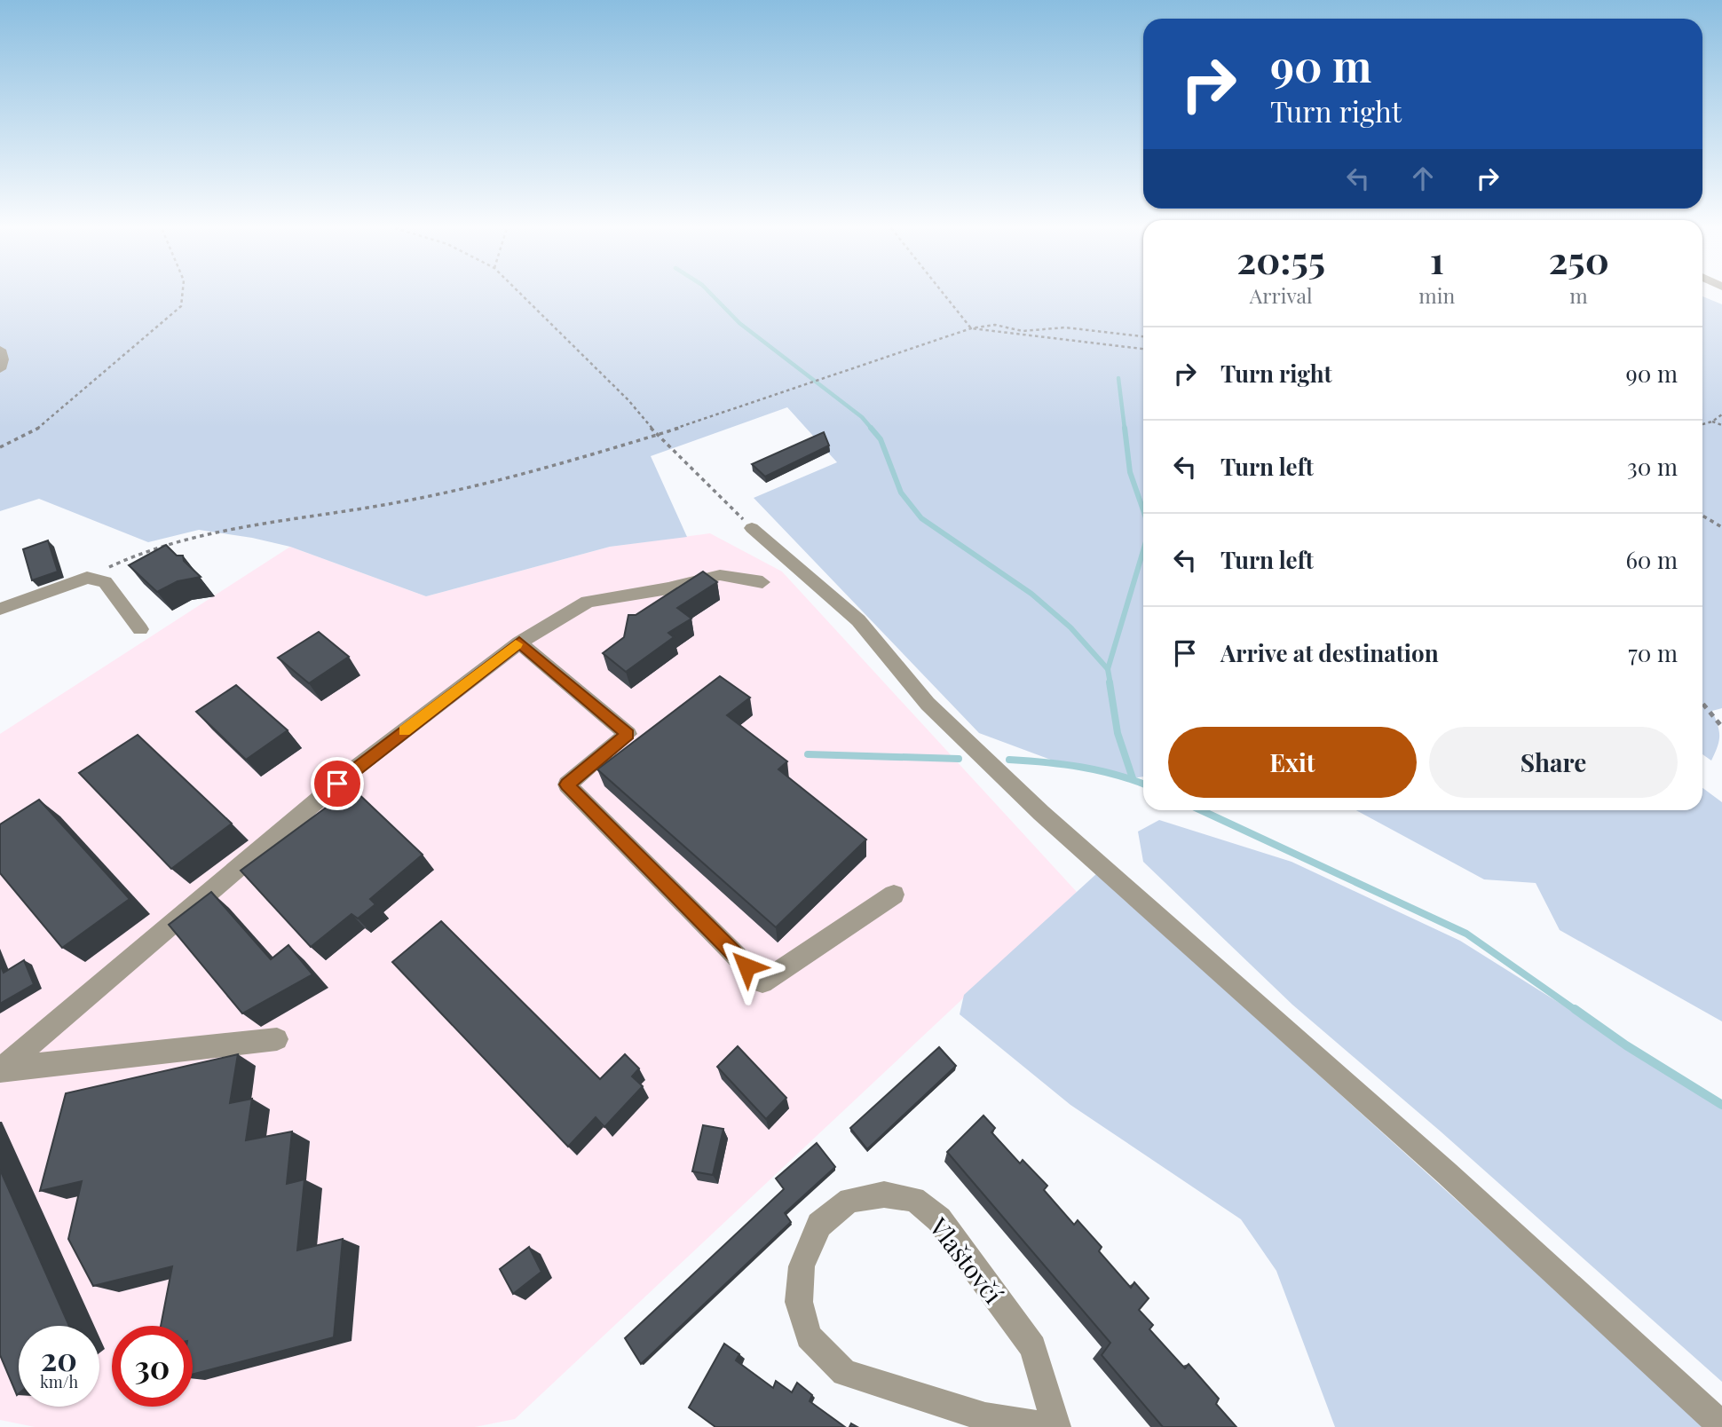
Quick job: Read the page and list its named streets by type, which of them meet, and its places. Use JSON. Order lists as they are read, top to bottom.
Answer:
{
  "streets": {
    "street": ["Vlaštovčí"]
  },
  "page": {
    "turn": ["90 m", "Turn right"],
    "eta": [
      "20:55",
      "Arrival",
      "1",
      "min",
      "250",
      "m"
    ],
    "list": [
      {
        "name": "Turn right",
        "value": "90 m"
      },
      {
        "name": "Turn left",
        "value": "30 m"
      },
      {
        "name": "Turn left",
        "value": "60 m"
      },
      {
        "name": "Arrive at destination",
        "value": "70 m"
      }
    ],
    "buttons": ["Exit", "Share"],
    "speed": "20 km/h",
    "limit": "30"
  }
}
